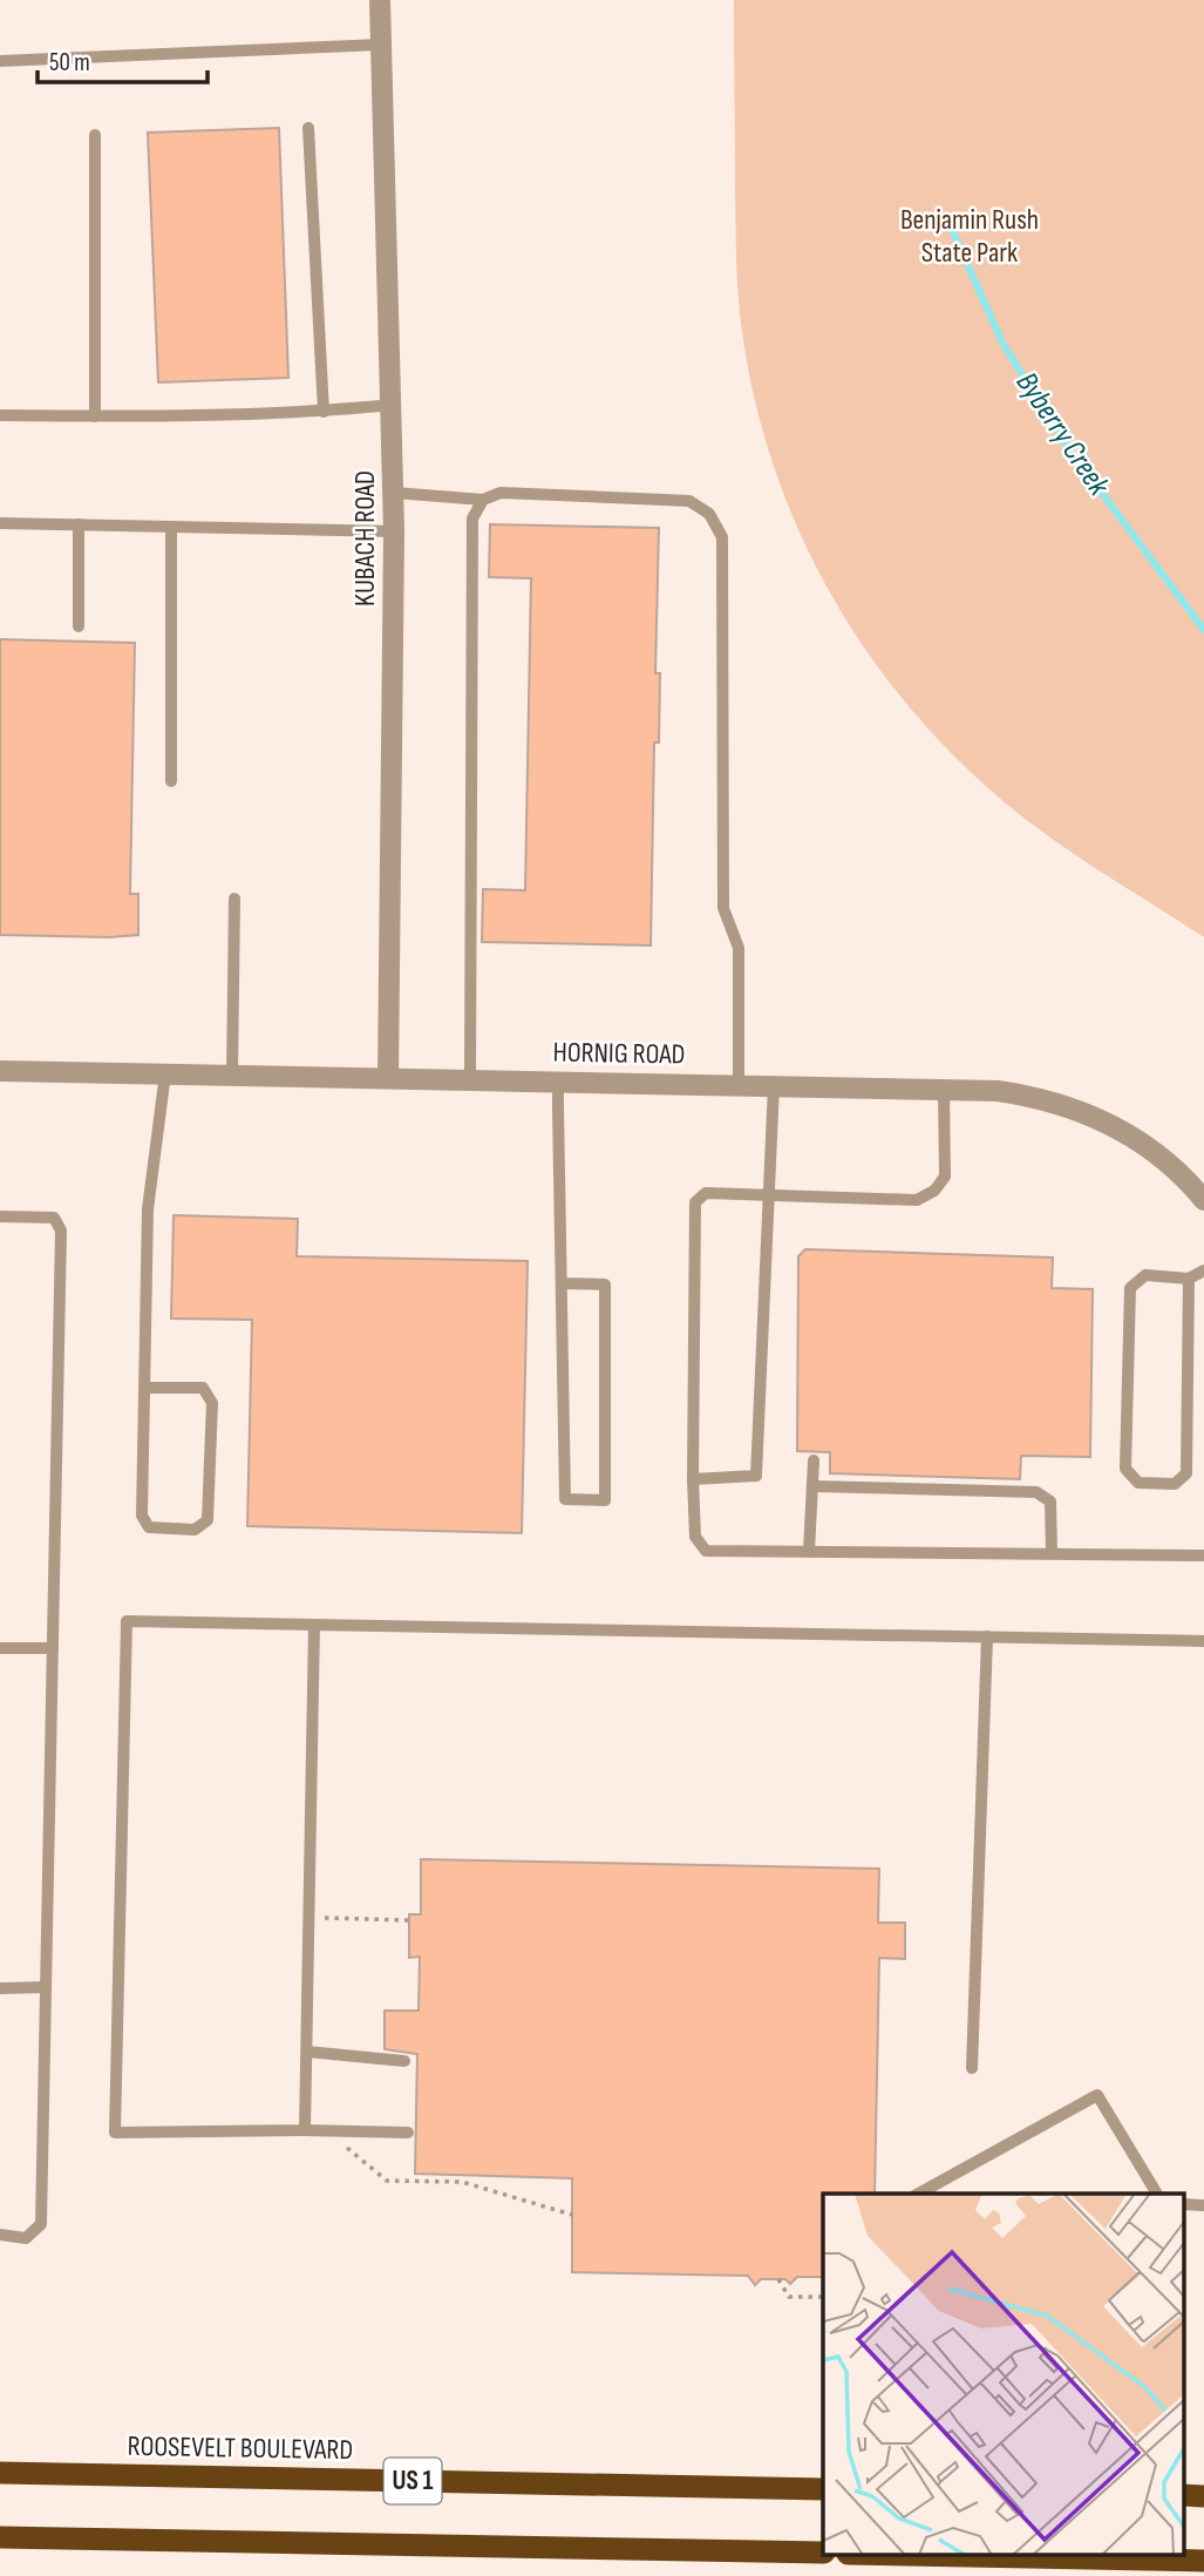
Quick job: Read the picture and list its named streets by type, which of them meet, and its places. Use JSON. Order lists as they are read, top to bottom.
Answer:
{
  "streets": {
    "highway": ["ROOSEVELT BOULEVARD", "US 1"],
    "street": ["KUBACH ROAD", "HORNIG ROAD"]
  },
  "crossings": [
    ["KUBACH ROAD", "HORNIG ROAD"]
  ],
  "water": ["Byberry Creek"],
  "parks": ["Benjamin Rush State Park"],
  "scale_bar": "50 m"
}
